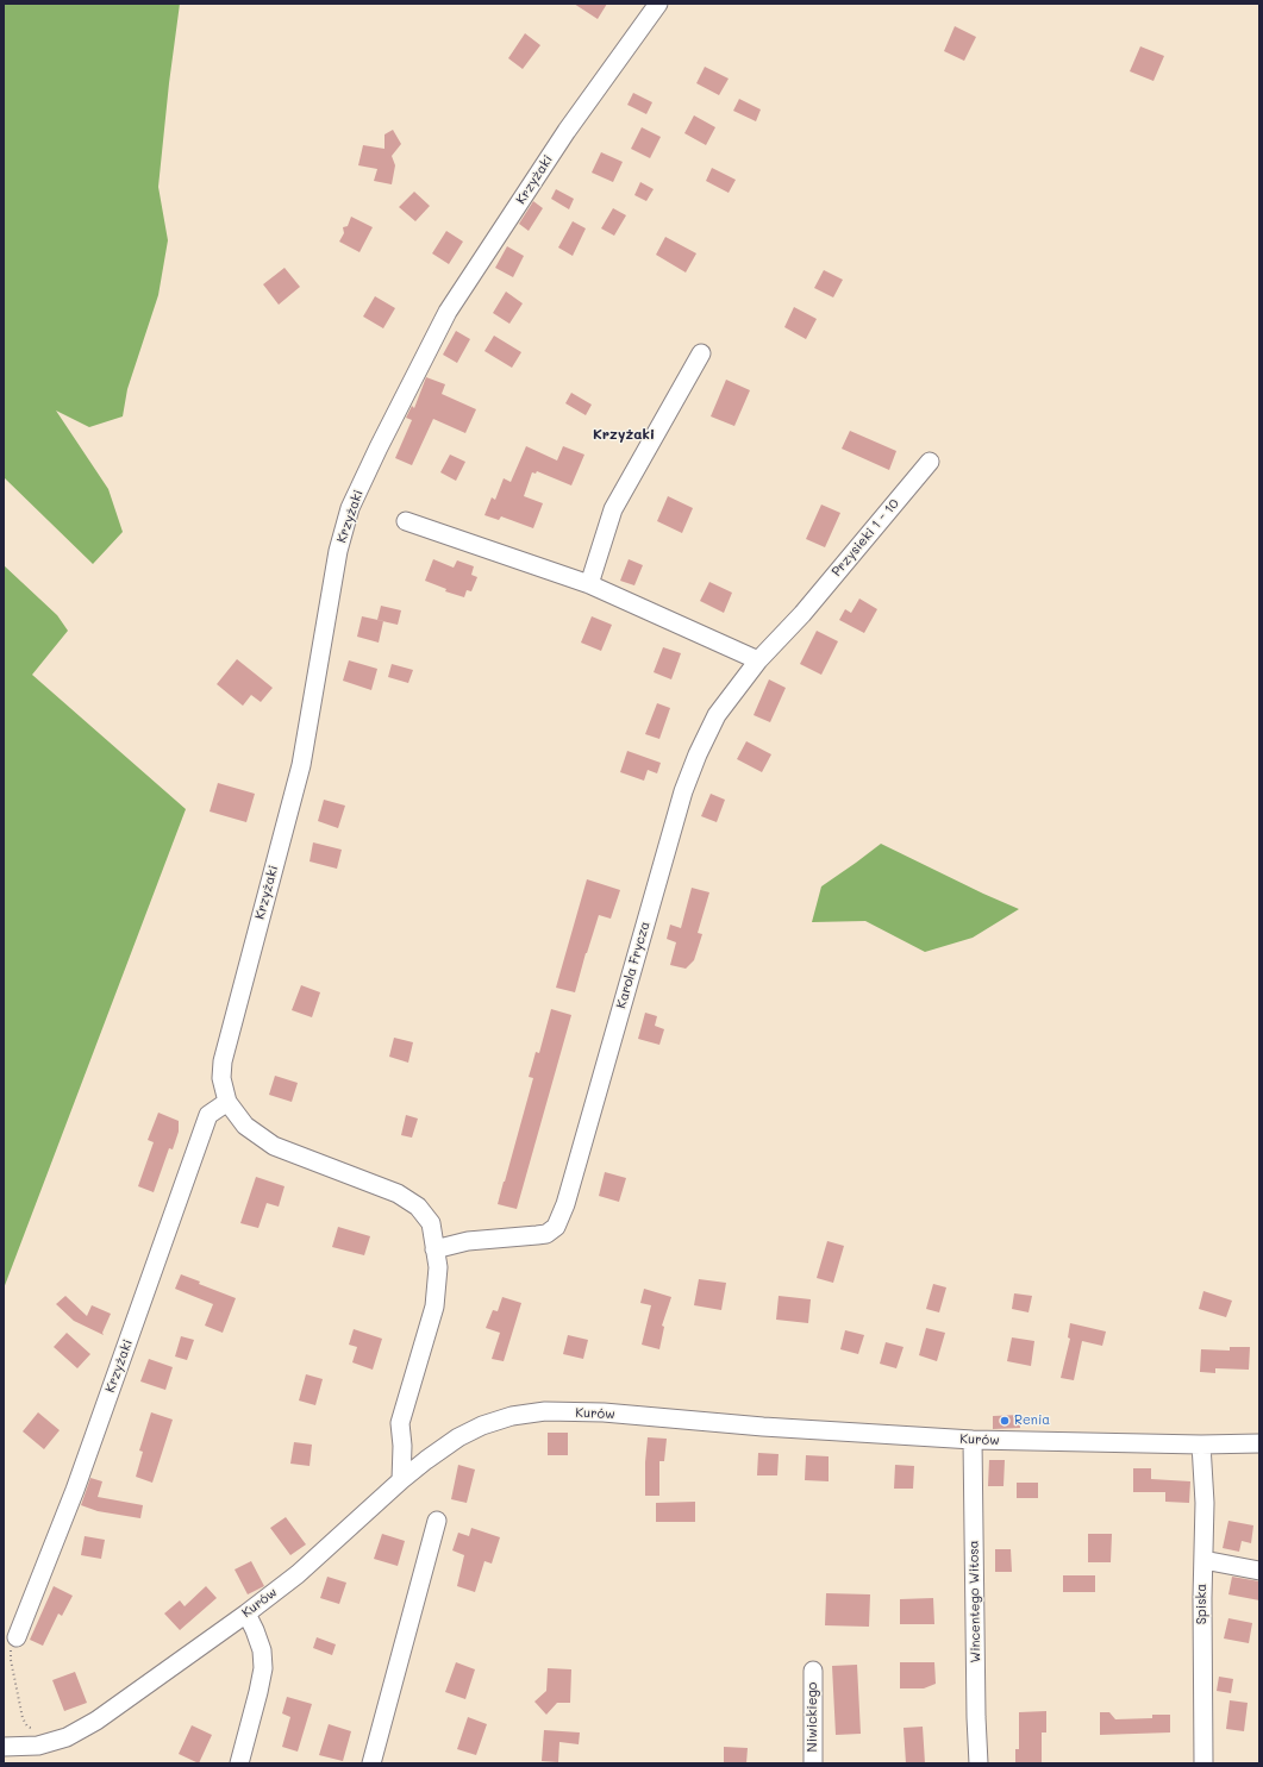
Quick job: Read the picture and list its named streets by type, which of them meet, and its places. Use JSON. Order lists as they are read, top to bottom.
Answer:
{
  "streets": {
    "street": [
      "Krzyżaki",
      "Przysieki 1 - 10",
      "Karola Frycza",
      "Kurów",
      "Wincentego Witosa",
      "Spiska",
      "Niwickiego"
    ]
  },
  "crossings": [
    ["Krzyżaki", "Karola Frycza"],
    ["Krzyżaki", "Kurów"],
    ["Przysieki 1 - 10", "Karola Frycza"],
    ["Kurów", "Wincentego Witosa"],
    ["Kurów", "Spiska"]
  ],
  "districts": ["Krzyżaki"],
  "places": ["Renia"]
}
